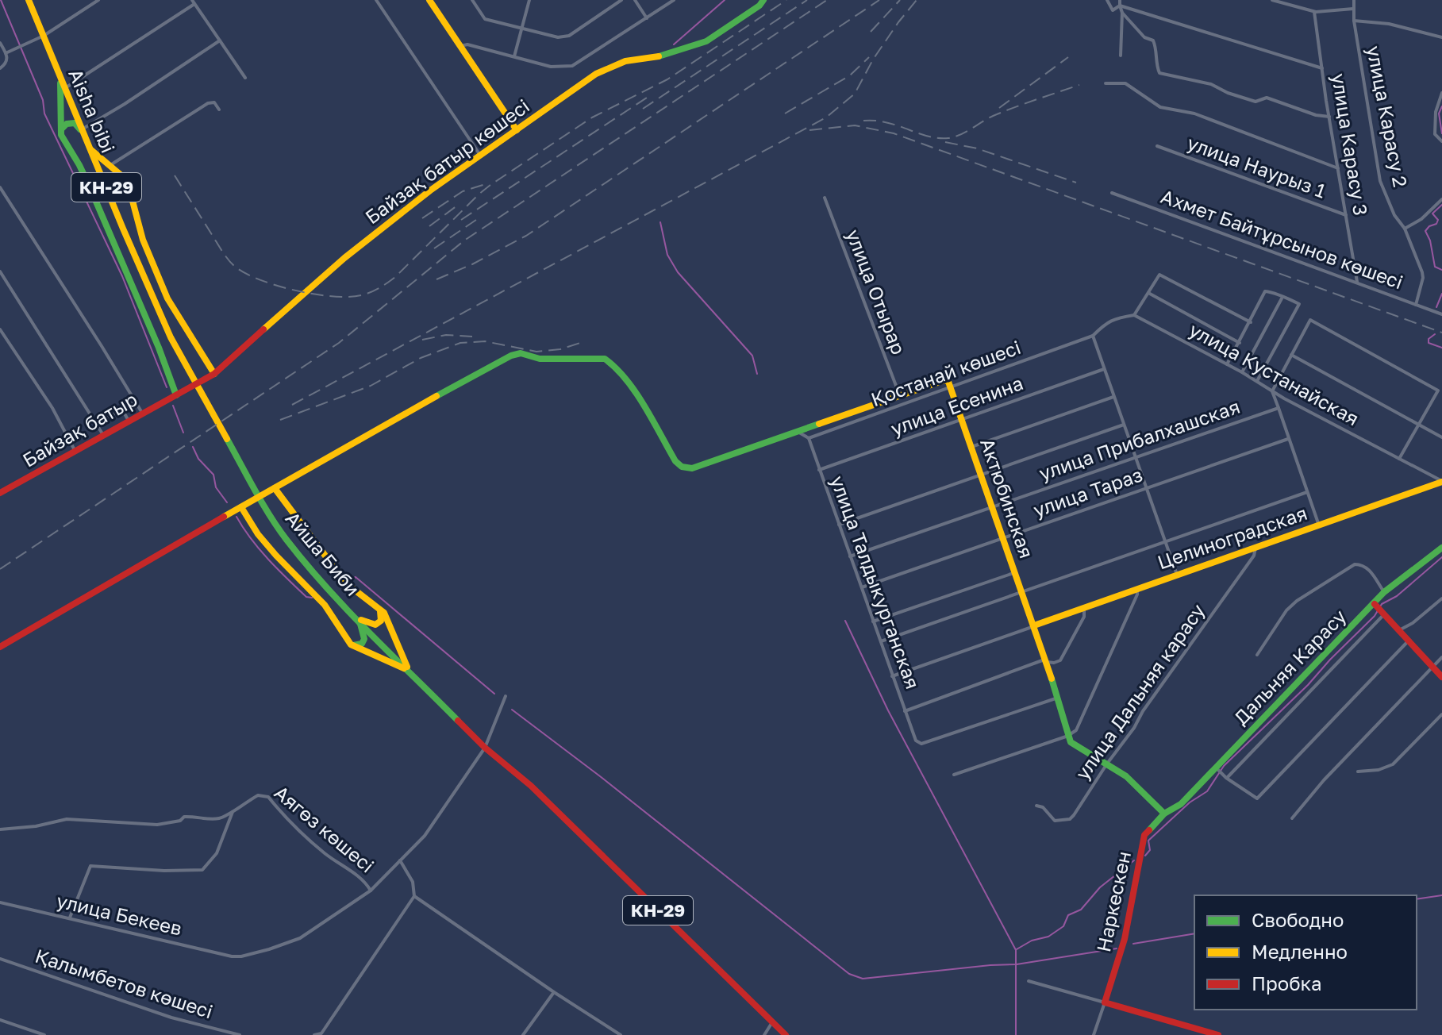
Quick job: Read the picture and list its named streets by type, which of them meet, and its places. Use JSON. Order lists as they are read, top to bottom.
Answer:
{
  "streets": {
    "main road": [
      "Aisha bibi",
      "Байзақ батыр көшесі",
      "КН-29",
      "Байзақ батыр",
      "Актюбинская",
      "Целиноградская",
      "Айша Биби",
      "Дальняя Карасу",
      "Наркескен"
    ],
    "street": [
      "улица Карасу 2",
      "улица Карасу 3",
      "улица Наурыз 1",
      "Ахмет Байтұрсынов көшесі",
      "улица Отырар",
      "Қостанай көшесі",
      "улица Кустанайская",
      "улица Есенина",
      "улица Прибалхашская",
      "улица Тараз",
      "улица Талдыкурганская",
      "улица Дальняя карасу",
      "Аягөз көшесі",
      "улица Бекеев",
      "Қалымбетов көшесі"
    ]
  },
  "crossings": [
    ["Aisha bibi", "Айша Биби"],
    ["улица Карасу 2", "Ахмет Байтұрсынов көшесі"],
    ["улица Карасу 3", "улица Наурыз 1"],
    ["улица Карасу 3", "Ахмет Байтұрсынов көшесі"],
    ["Байзақ батыр көшесі", "Байзақ батыр"],
    ["КН-29", "Айша Биби"],
    ["Қостанай көшесі", "Актюбинская"],
    ["Қостанай көшесі", "улица Талдыкурганская"],
    ["улица Кустанайская", "Целиноградская"],
    ["улица Есенина", "Актюбинская"],
    ["улица Есенина", "улица Талдыкурганская"],
    ["улица Прибалхашская", "Актюбинская"],
    ["улица Прибалхашская", "улица Талдыкурганская"],
    ["улица Тараз", "Актюбинская"],
    ["улица Тараз", "улица Талдыкурганская"],
    ["Актюбинская", "Целиноградская"],
    ["Актюбинская", "улица Талдыкурганская"],
    ["Целиноградская", "улица Дальняя карасу"],
    ["Дальняя Карасу", "Наркескен"],
    ["Аягөз көшесі", "улица Бекеев"]
  ],
  "legend": ["Свободно", "Медленно", "Пробка"]
}
